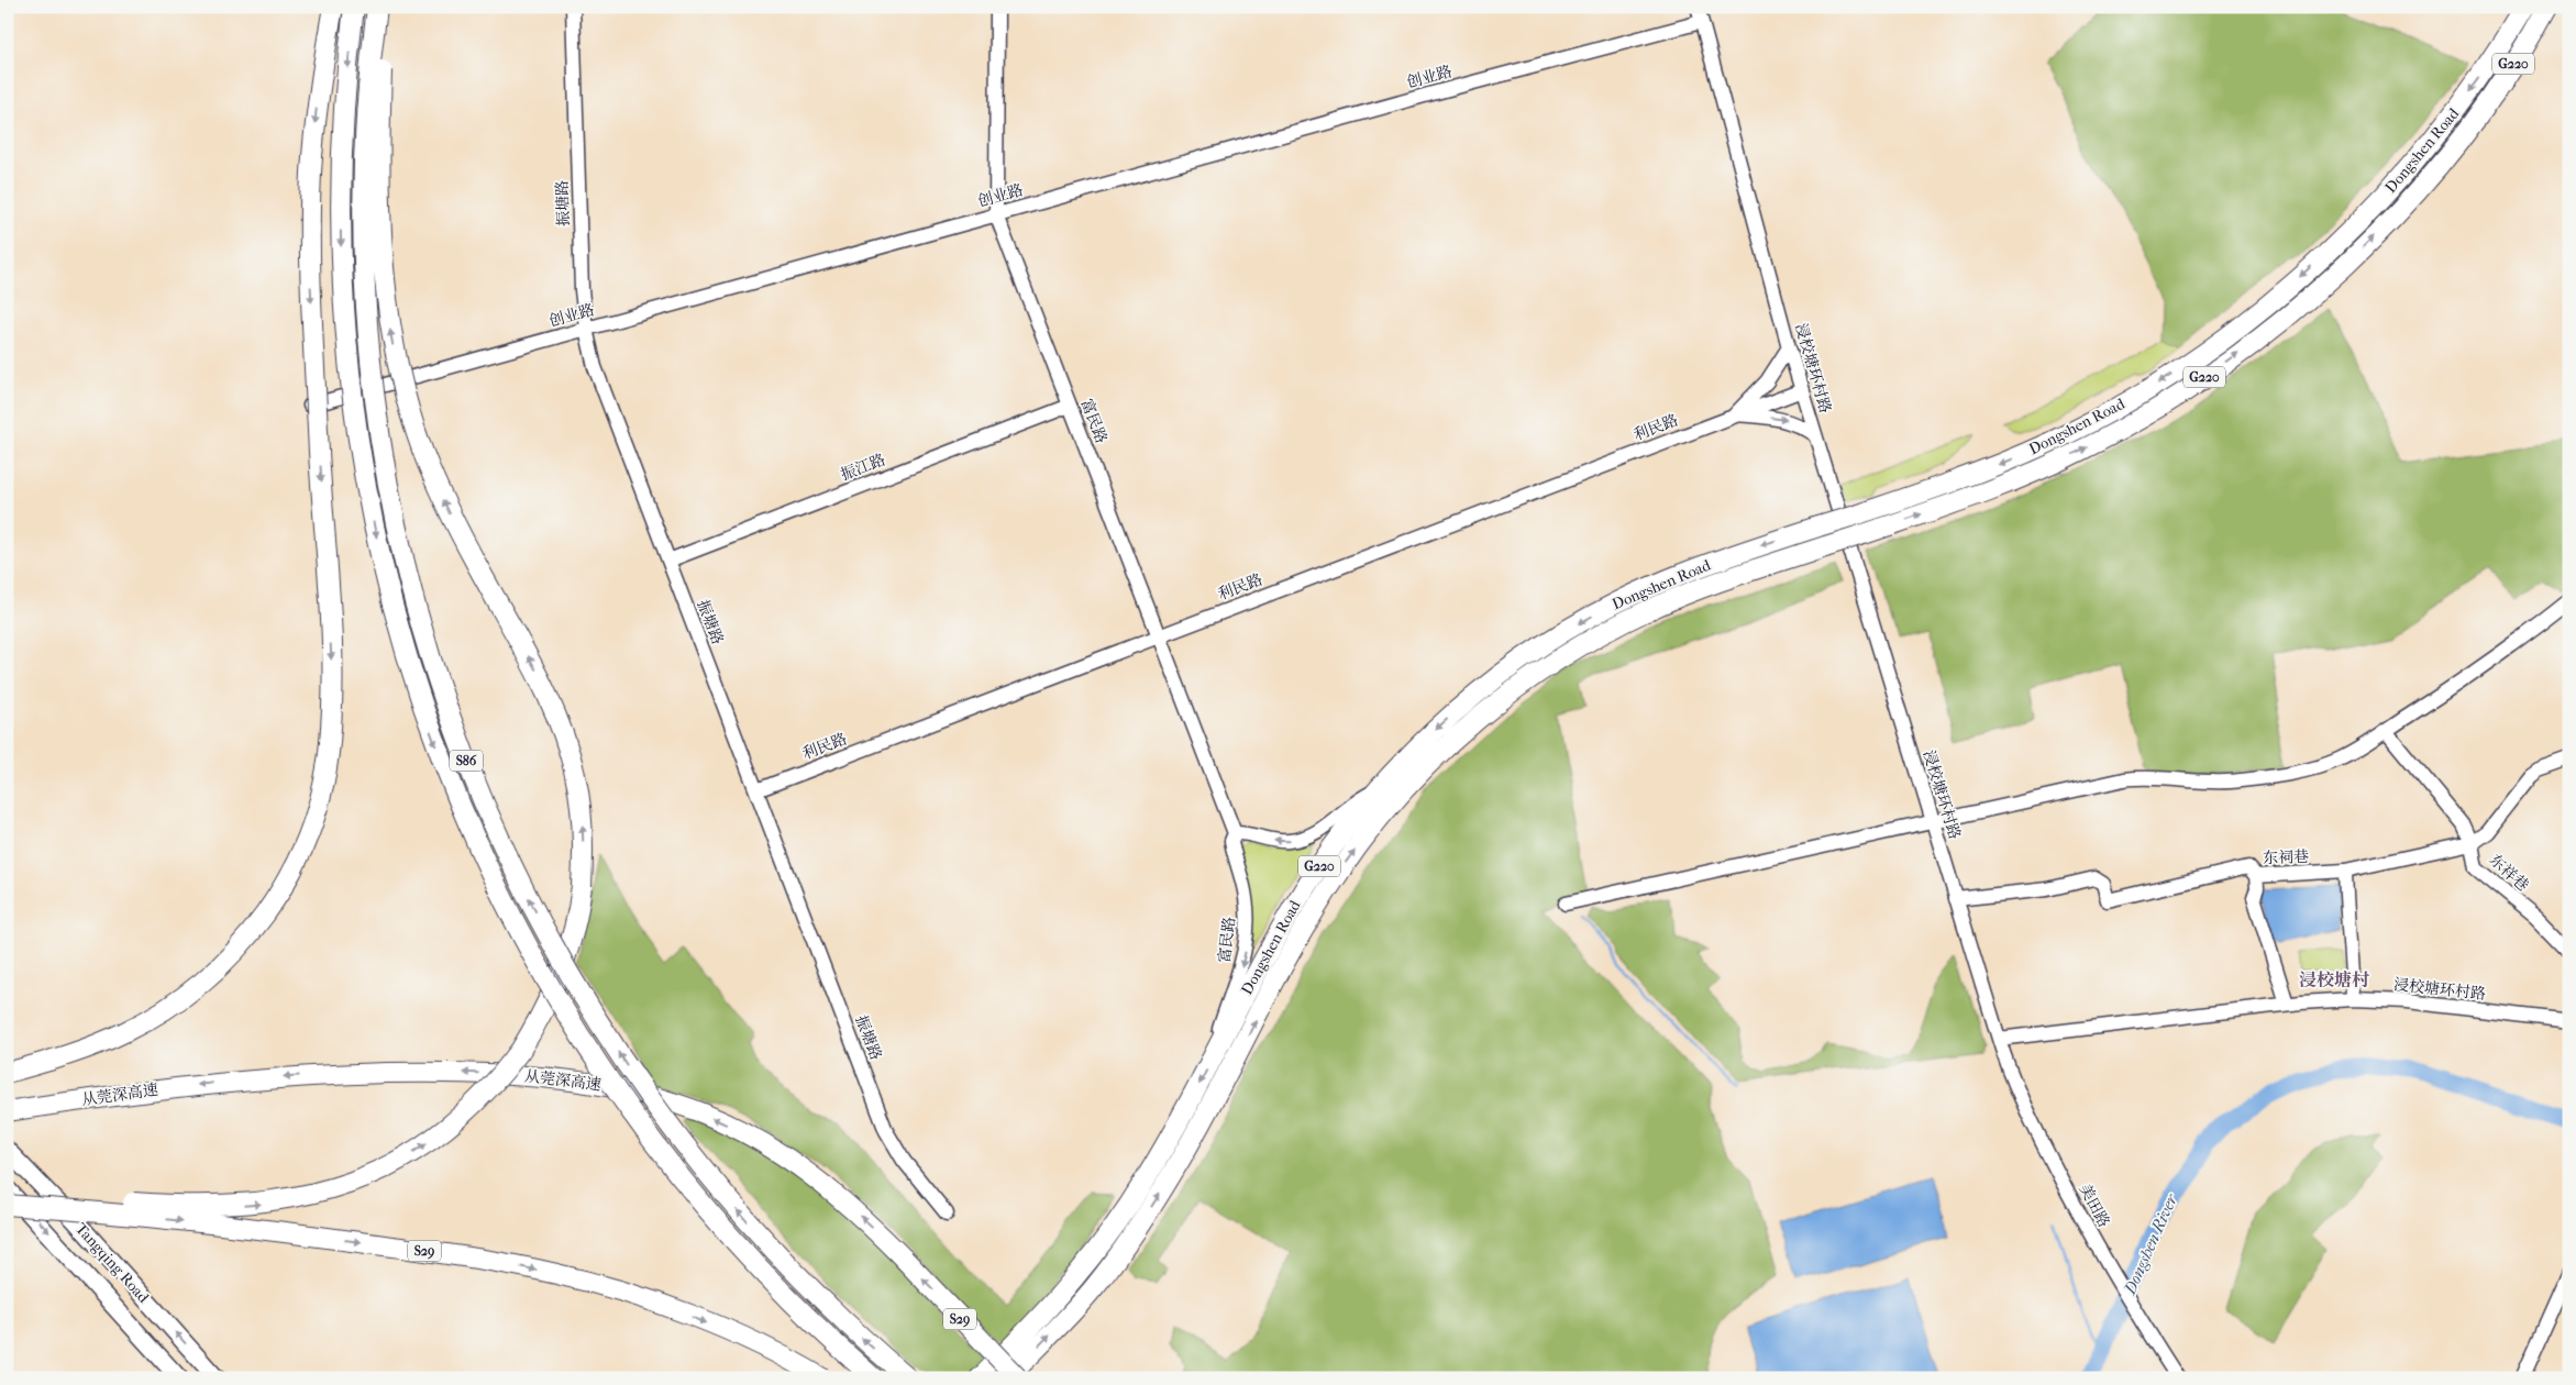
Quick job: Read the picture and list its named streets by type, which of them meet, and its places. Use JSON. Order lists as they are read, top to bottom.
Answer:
{
  "streets": {
    "highway": [
      "G220",
      "Dongshen Road",
      "S86",
      "从莞深高速",
      "S29"
    ],
    "main road": ["Tangqing Road"],
    "street": [
      "创业路",
      "振塘路",
      "浸校塘环村路",
      "富民路",
      "利民路",
      "振江路",
      "东祠巷",
      "东祥巷",
      "美田路"
    ]
  },
  "crossings": [
    ["创业路", "振塘路"],
    ["创业路", "浸校塘环村路"],
    ["创业路", "富民路"],
    ["Dongshen Road", "富民路"],
    ["振塘路", "利民路"],
    ["振塘路", "振江路"],
    ["浸校塘环村路", "利民路"],
    ["浸校塘环村路", "东祠巷"],
    ["浸校塘环村路", "美田路"],
    ["富民路", "利民路"],
    ["富民路", "振江路"],
    ["东祠巷", "东祥巷"]
  ],
  "districts": ["浸校塘村"],
  "water": ["Dongshen River"]
}
